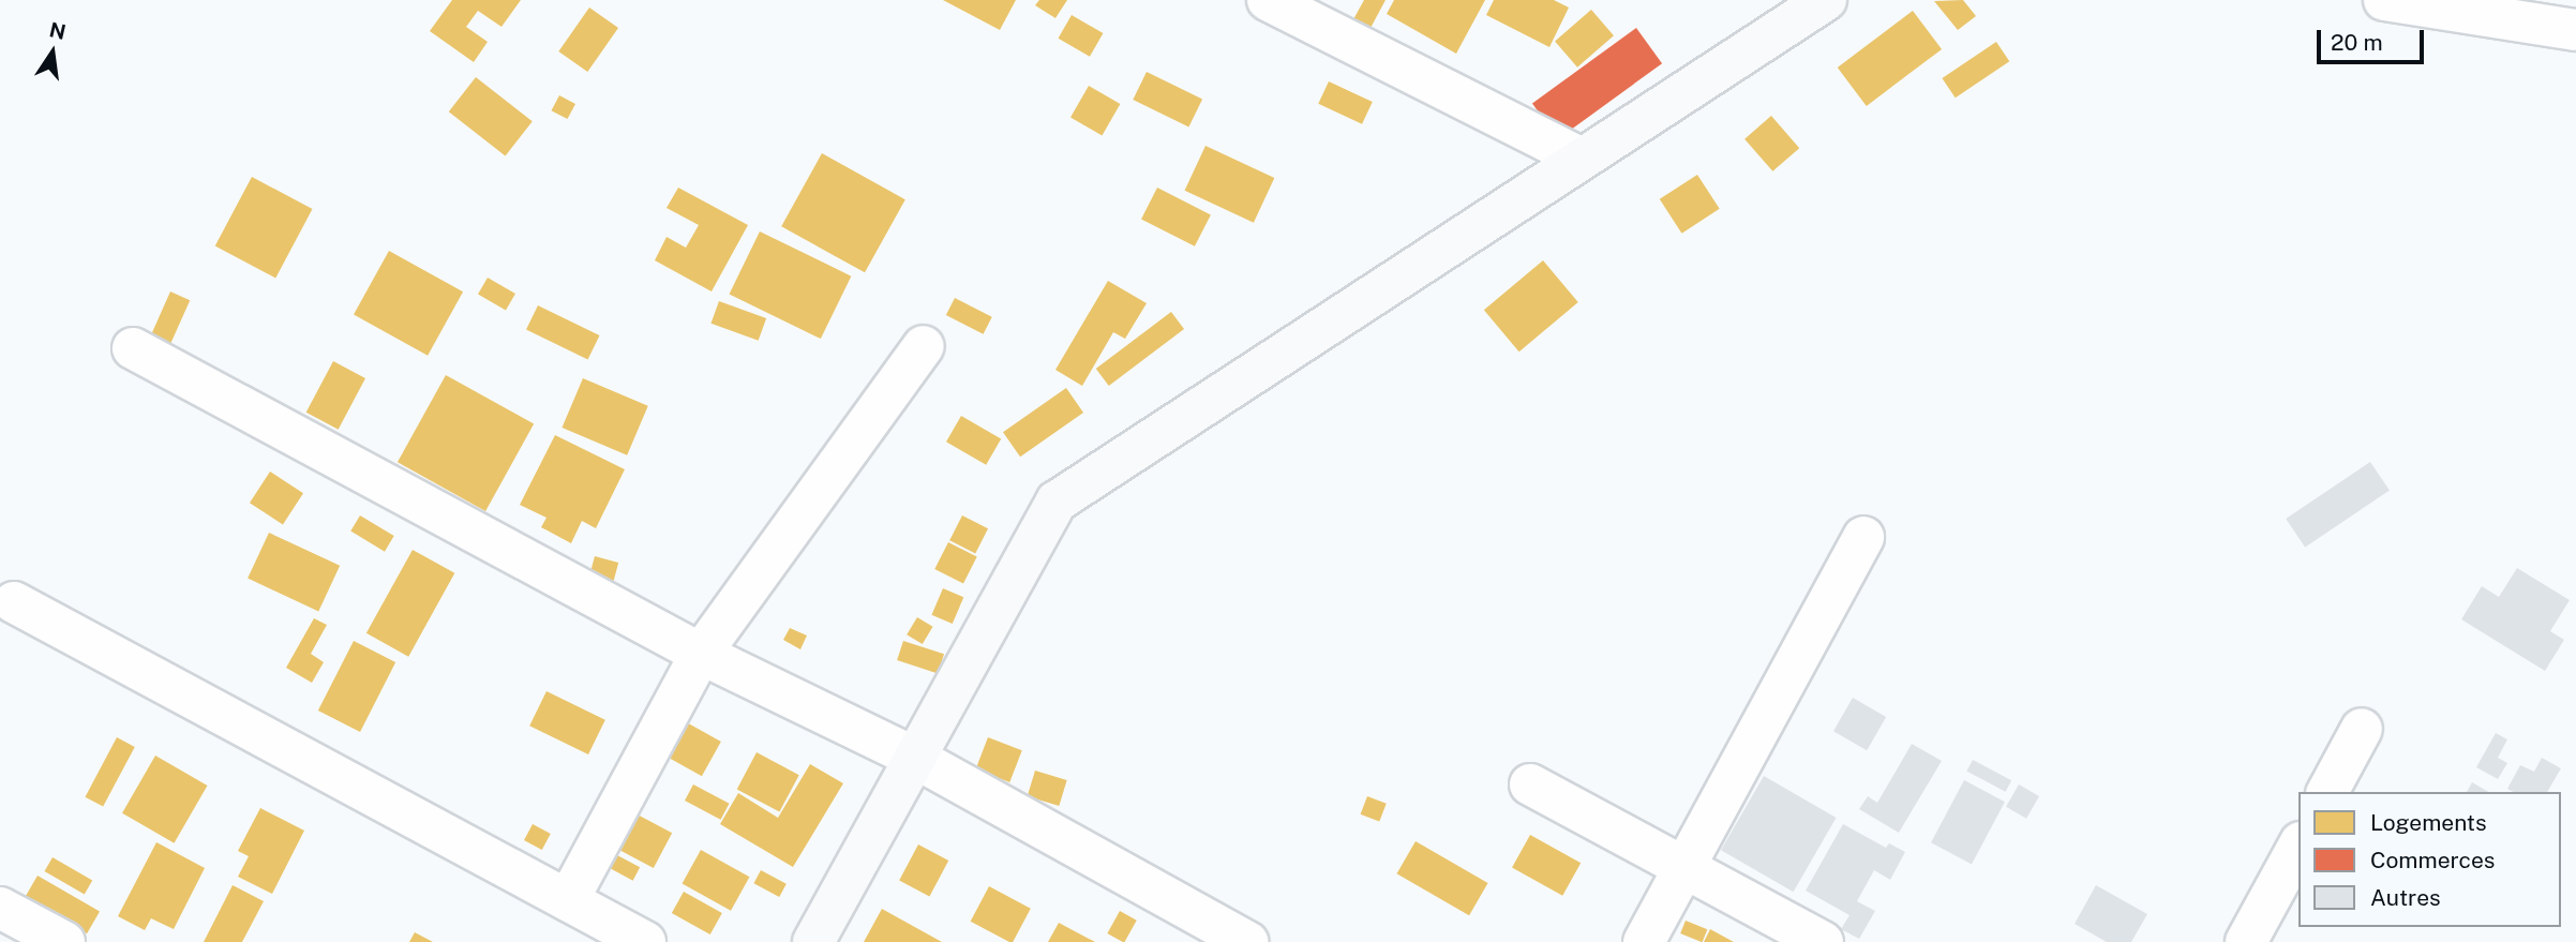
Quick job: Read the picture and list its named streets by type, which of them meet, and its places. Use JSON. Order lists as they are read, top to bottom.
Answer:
{
  "legend": ["Logements", "Commerces", "Autres"],
  "scale_bar": "20 m",
  "north": "top"
}
